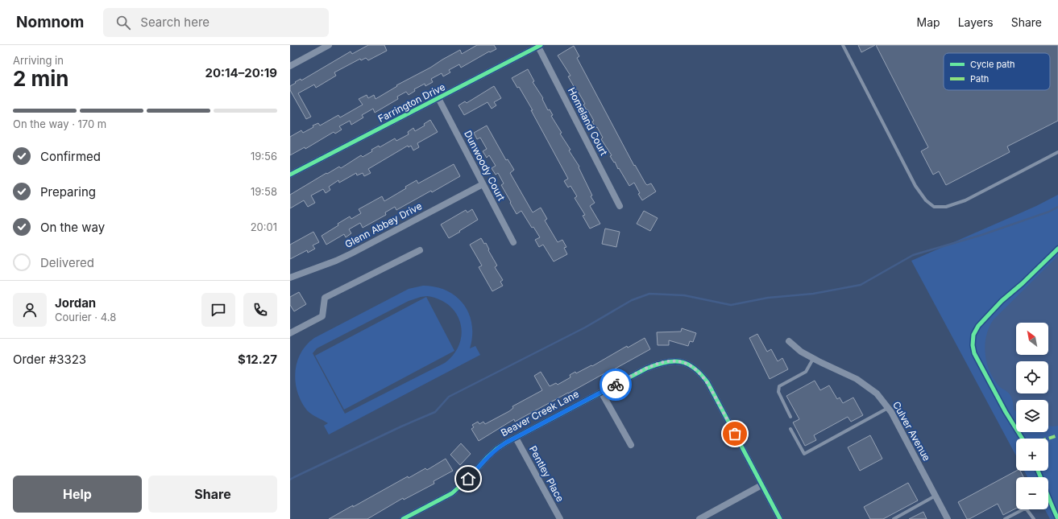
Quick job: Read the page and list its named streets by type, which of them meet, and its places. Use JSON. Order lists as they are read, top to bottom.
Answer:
{
  "streets": {
    "street": [
      "Farrington Drive",
      "Homeland Court",
      "Dunwoody Court",
      "Glenn Abbey Drive",
      "Beaver Creek Lane",
      "Culver Avenue",
      "Pentley Place"
    ]
  },
  "crossings": [
    ["Farrington Drive", "Homeland Court"],
    ["Farrington Drive", "Dunwoody Court"],
    ["Dunwoody Court", "Glenn Abbey Drive"],
    ["Beaver Creek Lane", "Pentley Place"]
  ],
  "legend": ["Cycle path", "Path"],
  "north": "top left",
  "page": {
    "header": "Nomnom",
    "search": "Search here",
    "nav": ["Map", "Layers", "Share"],
    "heading": ["2 min", "Arriving in", "20:14–20:19"],
    "panel": [
      "Jordan",
      "Courier · 4.8",
      "Order #3323",
      "$12.27"
    ],
    "bar": "On the way · 170 m",
    "list": [
      ["Confirmed", "19:56"],
      ["Preparing", "19:58"],
      ["On the way", "20:01"],
      "Delivered"
    ],
    "map_buttons": ["+", "−"],
    "buttons": ["Help", "Share"]
  }
}
